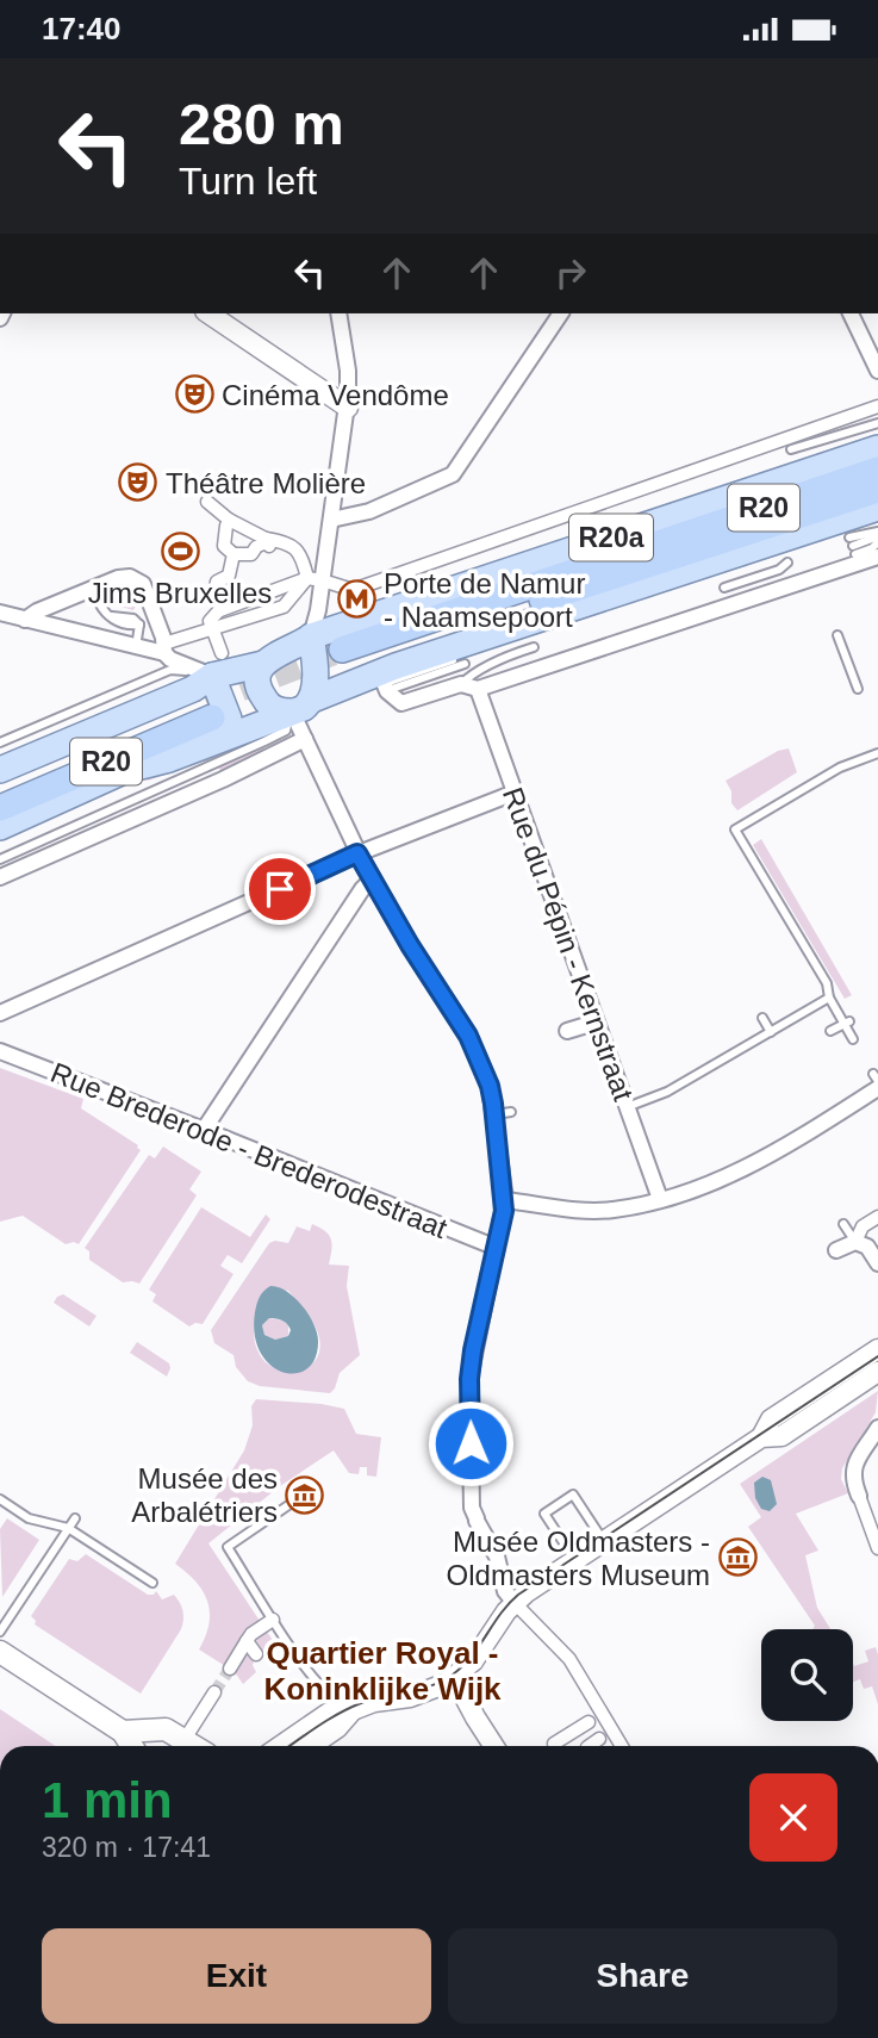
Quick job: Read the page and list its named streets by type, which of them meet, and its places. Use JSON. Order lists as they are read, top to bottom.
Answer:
{
  "streets": {
    "highway": ["R20"],
    "main road": ["R20a"],
    "street": ["Rue du Pépin - Kernstraat", "Rue Brederode - Brederodestraat"]
  },
  "districts": ["Quartier Royal - Koninklijke Wijk"],
  "places": {
    "theatre": ["Cinéma Vendôme", "Théâtre Molière"],
    "sports": ["Jims Bruxelles"],
    "metro station": ["Porte de Namur - Naamsepoort"],
    "museum": ["Musée des Arbalétriers", "Musée Oldmasters - Oldmasters Museum"]
  },
  "page": {
    "status": "17:40",
    "turn": ["280 m", "Turn left"],
    "heading": ["1 min", "320 m · 17:41"],
    "buttons": ["Exit", "Share"]
  }
}
